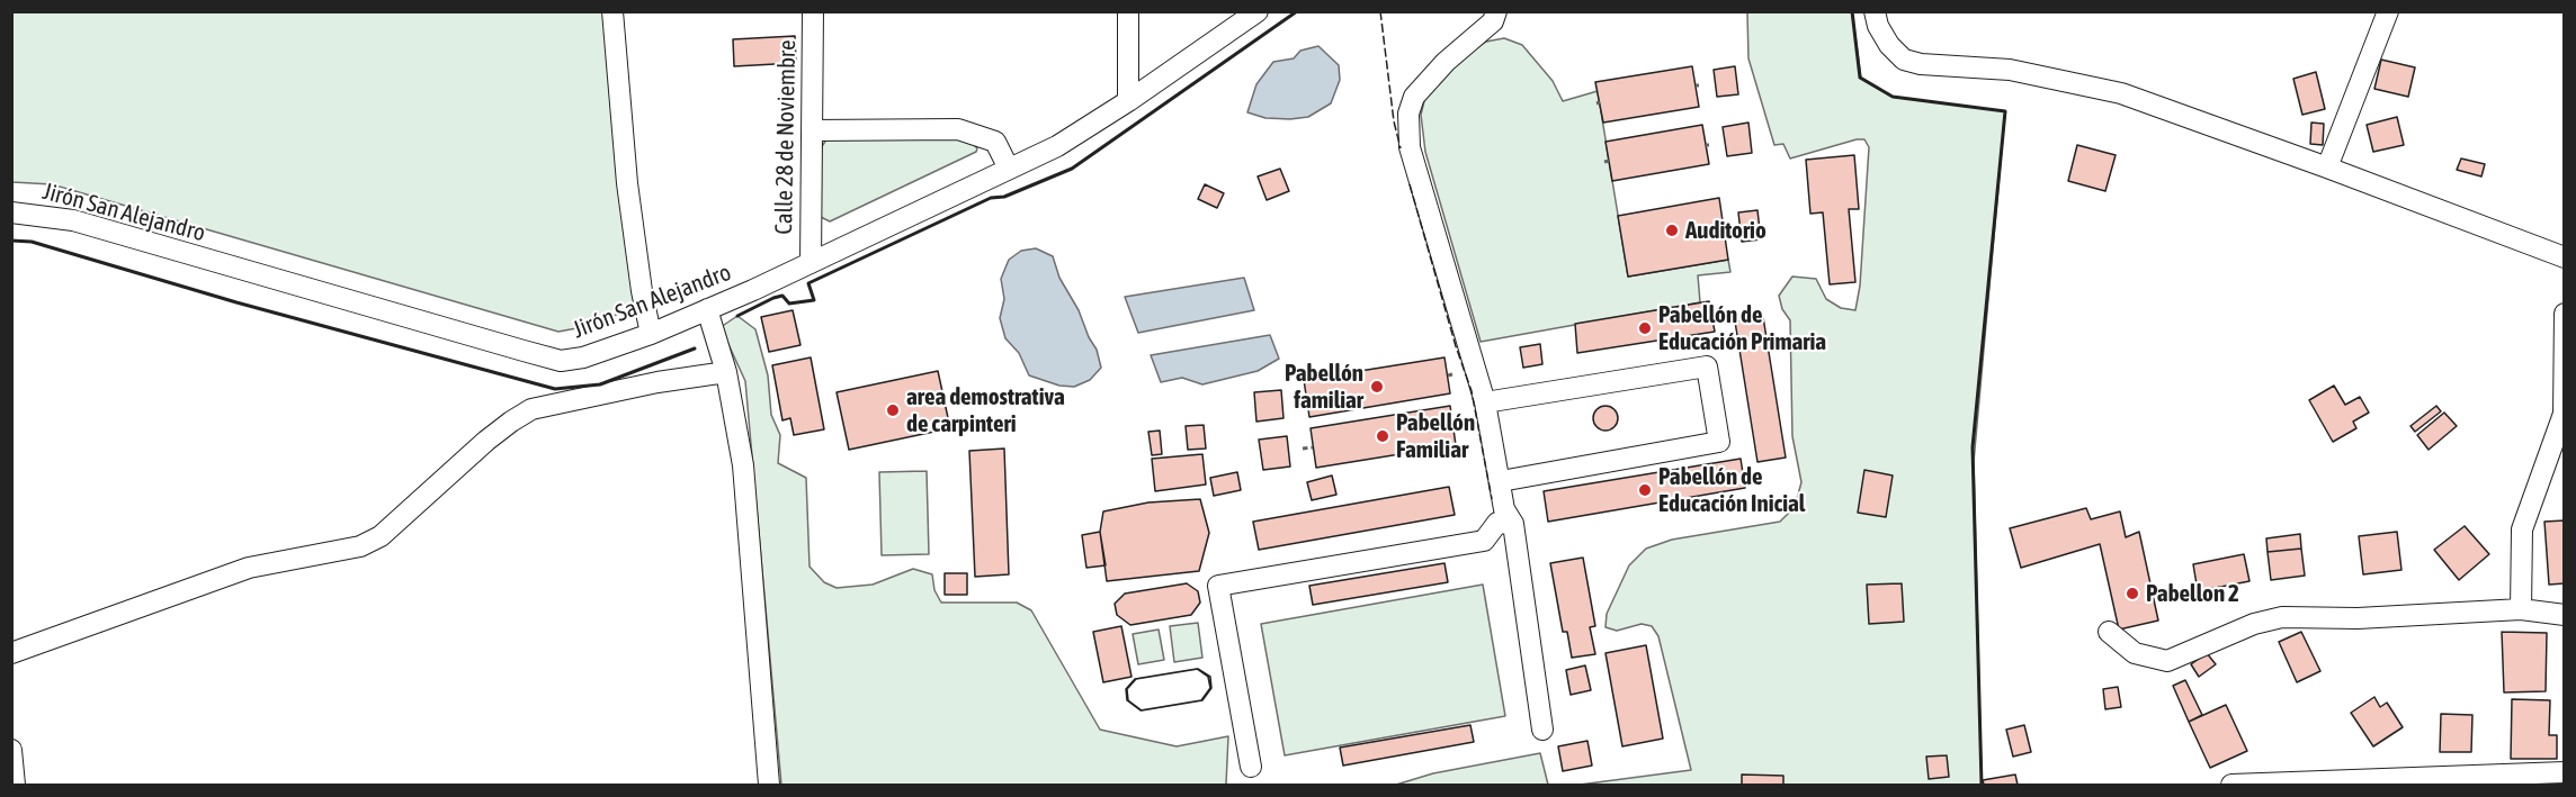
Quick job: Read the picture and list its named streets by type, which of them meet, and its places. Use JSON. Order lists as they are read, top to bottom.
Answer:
{
  "streets": {
    "street": ["Calle 28 de Noviembre", "Jirón San Alejandro"]
  },
  "crossings": [
    ["Calle 28 de Noviembre", "Jirón San Alejandro"]
  ],
  "places": [
    "Auditorio",
    "Pabellón de Educación Primaria",
    "Pabellón familiar",
    "area demostrativa de carpinteri",
    "Pabellón Familiar",
    "Pabellón de Educación Inicial",
    "Pabellon 2"
  ]
}
